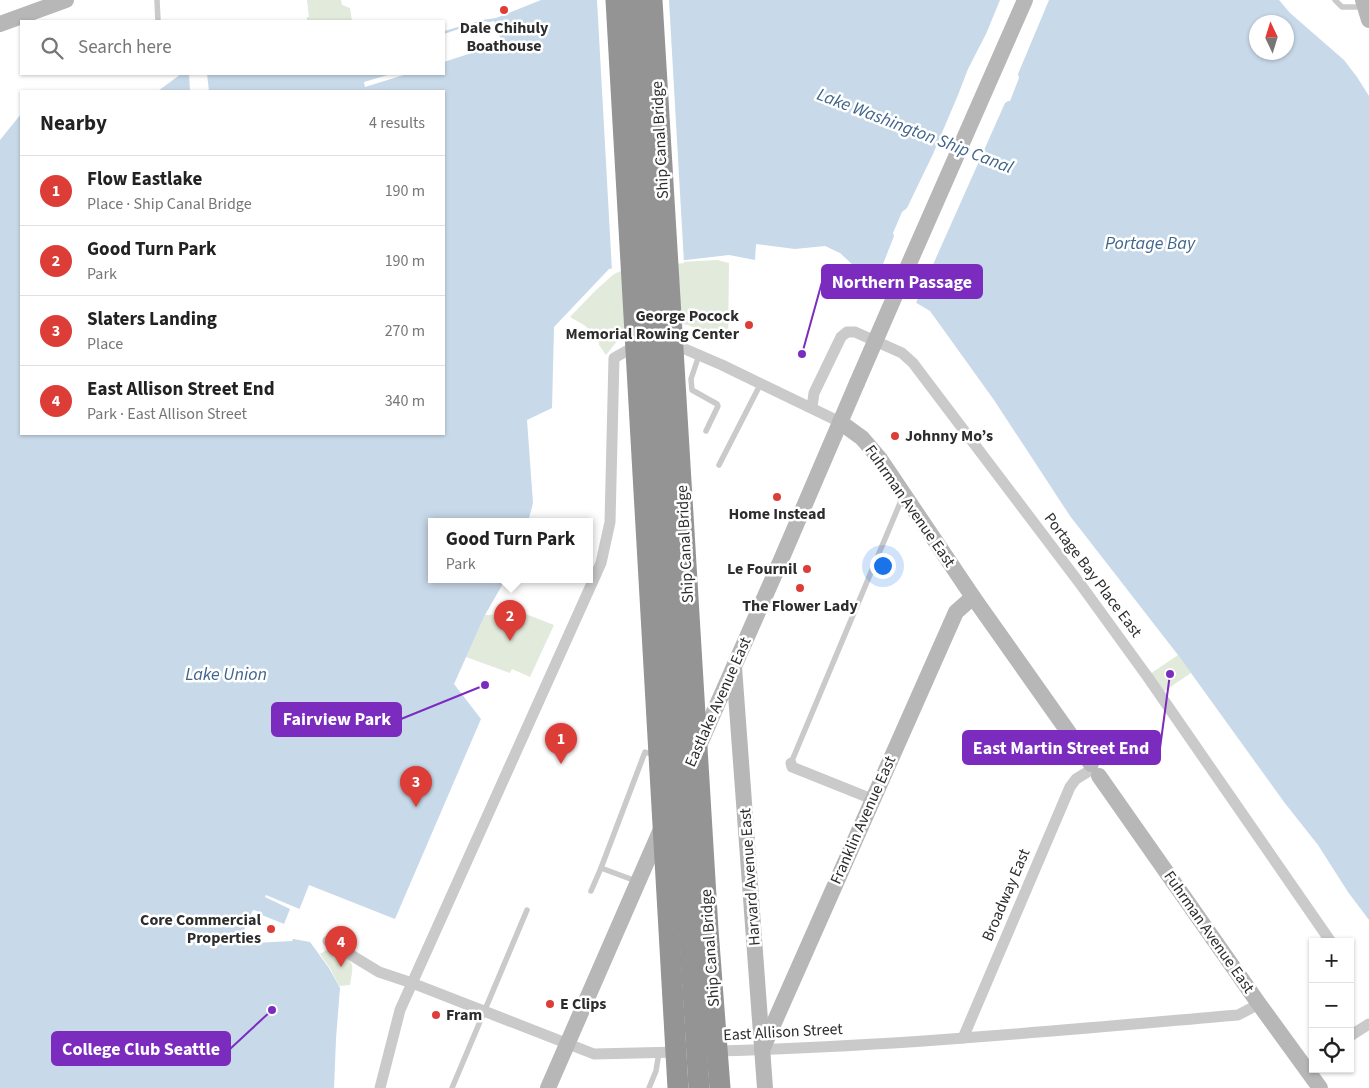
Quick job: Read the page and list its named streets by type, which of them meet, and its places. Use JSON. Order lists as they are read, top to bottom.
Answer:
{
  "streets": {
    "highway": ["Ship Canal Bridge"],
    "main road": [
      "Fuhrman Avenue East",
      "Eastlake Avenue East",
      "Franklin Avenue East",
      "Harvard Avenue East"
    ],
    "street": ["Portage Bay Place East", "Broadway East", "East Allison Street"]
  },
  "crossings": [
    ["Fuhrman Avenue East", "Portage Bay Place East"],
    ["Fuhrman Avenue East", "Eastlake Avenue East"],
    ["Fuhrman Avenue East", "Franklin Avenue East"],
    ["Fuhrman Avenue East", "Broadway East"],
    ["Fuhrman Avenue East", "East Allison Street"],
    ["Eastlake Avenue East", "Harvard Avenue East"],
    ["Eastlake Avenue East", "East Allison Street"],
    ["Franklin Avenue East", "Harvard Avenue East"],
    ["Franklin Avenue East", "East Allison Street"],
    ["Harvard Avenue East", "East Allison Street"],
    ["Broadway East", "East Allison Street"]
  ],
  "water": ["Lake Washington Ship Canal", "Portage Bay", "Lake Union"],
  "places": [
    "Dale Chihuly Boathouse",
    "George Pocock Memorial Rowing Center",
    "Northern Passage",
    "Johnny Mo’s",
    "Home Instead",
    "Le Fournil",
    "The Flower Lady",
    "East Martin Street End",
    "Fairview Park",
    "Core Commercial Properties",
    "E Clips",
    "College Club Seattle",
    "Fram"
  ],
  "north": "top",
  "page": {
    "search": "Search here",
    "heading": ["Nearby", "4 results"],
    "list": [
      {
        "mark": "1",
        "name": "Flow Eastlake",
        "note": "Place · Ship Canal Bridge",
        "value": "190 m"
      },
      {
        "mark": "2",
        "name": "Good Turn Park",
        "note": "Park",
        "value": "190 m"
      },
      {
        "mark": "3",
        "name": "Slaters Landing",
        "note": "Place",
        "value": "270 m"
      },
      {
        "mark": "4",
        "name": "East Allison Street End",
        "note": "Park · East Allison Street",
        "value": "340 m"
      }
    ],
    "popup": ["Good Turn Park", "Park"],
    "pins": [
      "2",
      "1",
      "3",
      "4"
    ],
    "map_buttons": ["+", "−"]
  }
}
